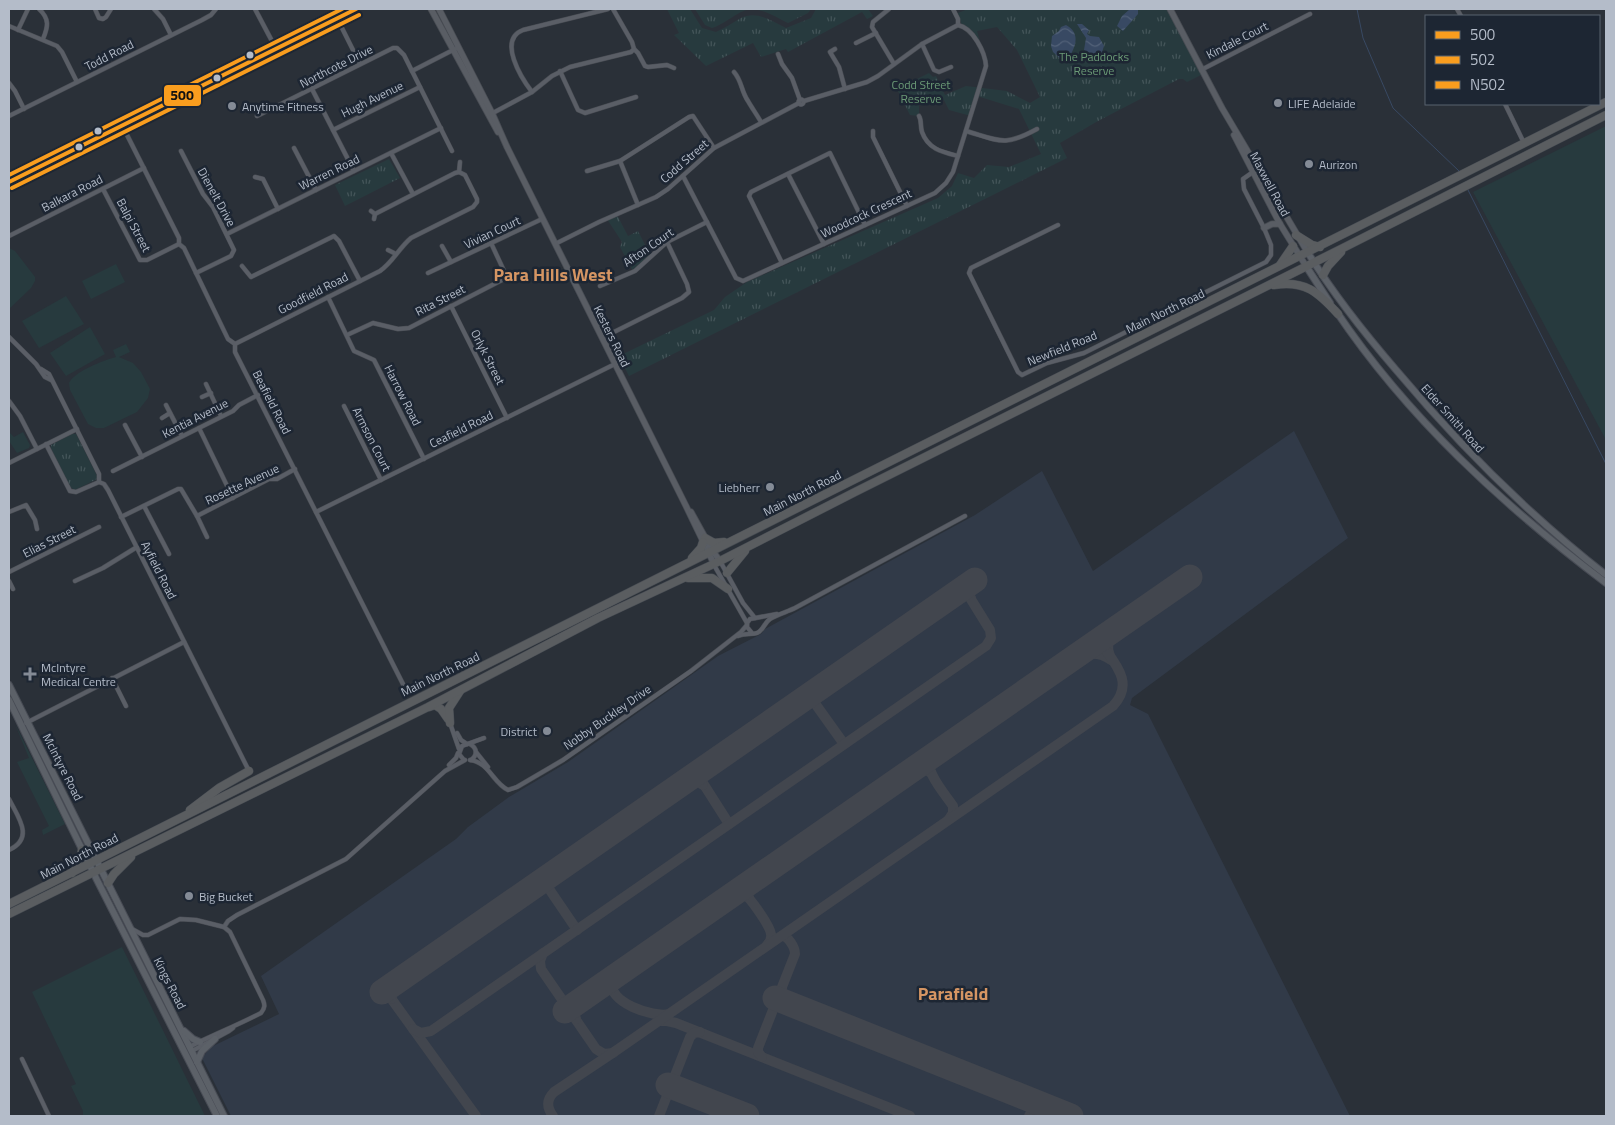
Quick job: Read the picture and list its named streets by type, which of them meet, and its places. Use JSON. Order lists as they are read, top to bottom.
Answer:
{
  "streets": {
    "highway": ["Main North Road"],
    "main road": [
      "Maxwell Road",
      "Kesters Road",
      "Elder Smith Road",
      "McIntyre Road",
      "Kings Road"
    ],
    "street": [
      "Kindale Court",
      "Todd Road",
      "Northcote Drive",
      "Hugh Avenue",
      "Codd Street",
      "Warren Road",
      "Balkara Road",
      "Dienelt Drive",
      "Woodcock Crescent",
      "Balpi Street",
      "Vivian Court",
      "Afton Court",
      "Goodfield Road",
      "Rita Street",
      "Newfield Road",
      "Orlyk Street",
      "Harrow Road",
      "Beafield Road",
      "Kentia Avenue",
      "Ceafield Road",
      "Armson Court",
      "Rosette Avenue",
      "Elias Street",
      "Ayfield Road",
      "Nobby Buckley Drive"
    ]
  },
  "crossings": [
    ["Kindale Court", "Maxwell Road"],
    ["Codd Street", "Woodcock Crescent"],
    ["Codd Street", "Kesters Road"],
    ["Warren Road", "Dienelt Drive"],
    ["Maxwell Road", "Main North Road"],
    ["Maxwell Road", "Newfield Road"],
    ["Maxwell Road", "Elder Smith Road"],
    ["Balkara Road", "Balpi Street"],
    ["Balkara Road", "Beafield Road"],
    ["Dienelt Drive", "Beafield Road"],
    ["Woodcock Crescent", "Afton Court"],
    ["Balpi Street", "Beafield Road"],
    ["Vivian Court", "Rita Street"],
    ["Vivian Court", "Kesters Road"],
    ["Goodfield Road", "Harrow Road"],
    ["Goodfield Road", "Beafield Road"],
    ["Rita Street", "Orlyk Street"],
    ["Rita Street", "Harrow Road"],
    ["Main North Road", "Kesters Road"],
    ["Main North Road", "Elder Smith Road"],
    ["Main North Road", "McIntyre Road"],
    ["Main North Road", "Kings Road"],
    ["Kesters Road", "Ceafield Road"],
    ["Kesters Road", "Nobby Buckley Drive"],
    ["Orlyk Street", "Ceafield Road"],
    ["Harrow Road", "Ceafield Road"],
    ["Beafield Road", "Kentia Avenue"],
    ["Beafield Road", "Ceafield Road"],
    ["Beafield Road", "Rosette Avenue"],
    ["Ceafield Road", "Armson Court"],
    ["McIntyre Road", "Kings Road"]
  ],
  "districts": ["Para Hills West", "Parafield"],
  "parks": ["The Paddocks Reserve", "Codd Street Reserve"],
  "places": {
    "other": [
      "LIFE Adelaide",
      "Anytime Fitness",
      "Aurizon",
      "Liebherr",
      "District",
      "Big Bucket"
    ],
    "health": ["McIntyre Medical Centre"]
  },
  "lines": ["transit line 500", "transit line N502", "transit line 502"],
  "legend": ["500", "502", "N502"]
}
